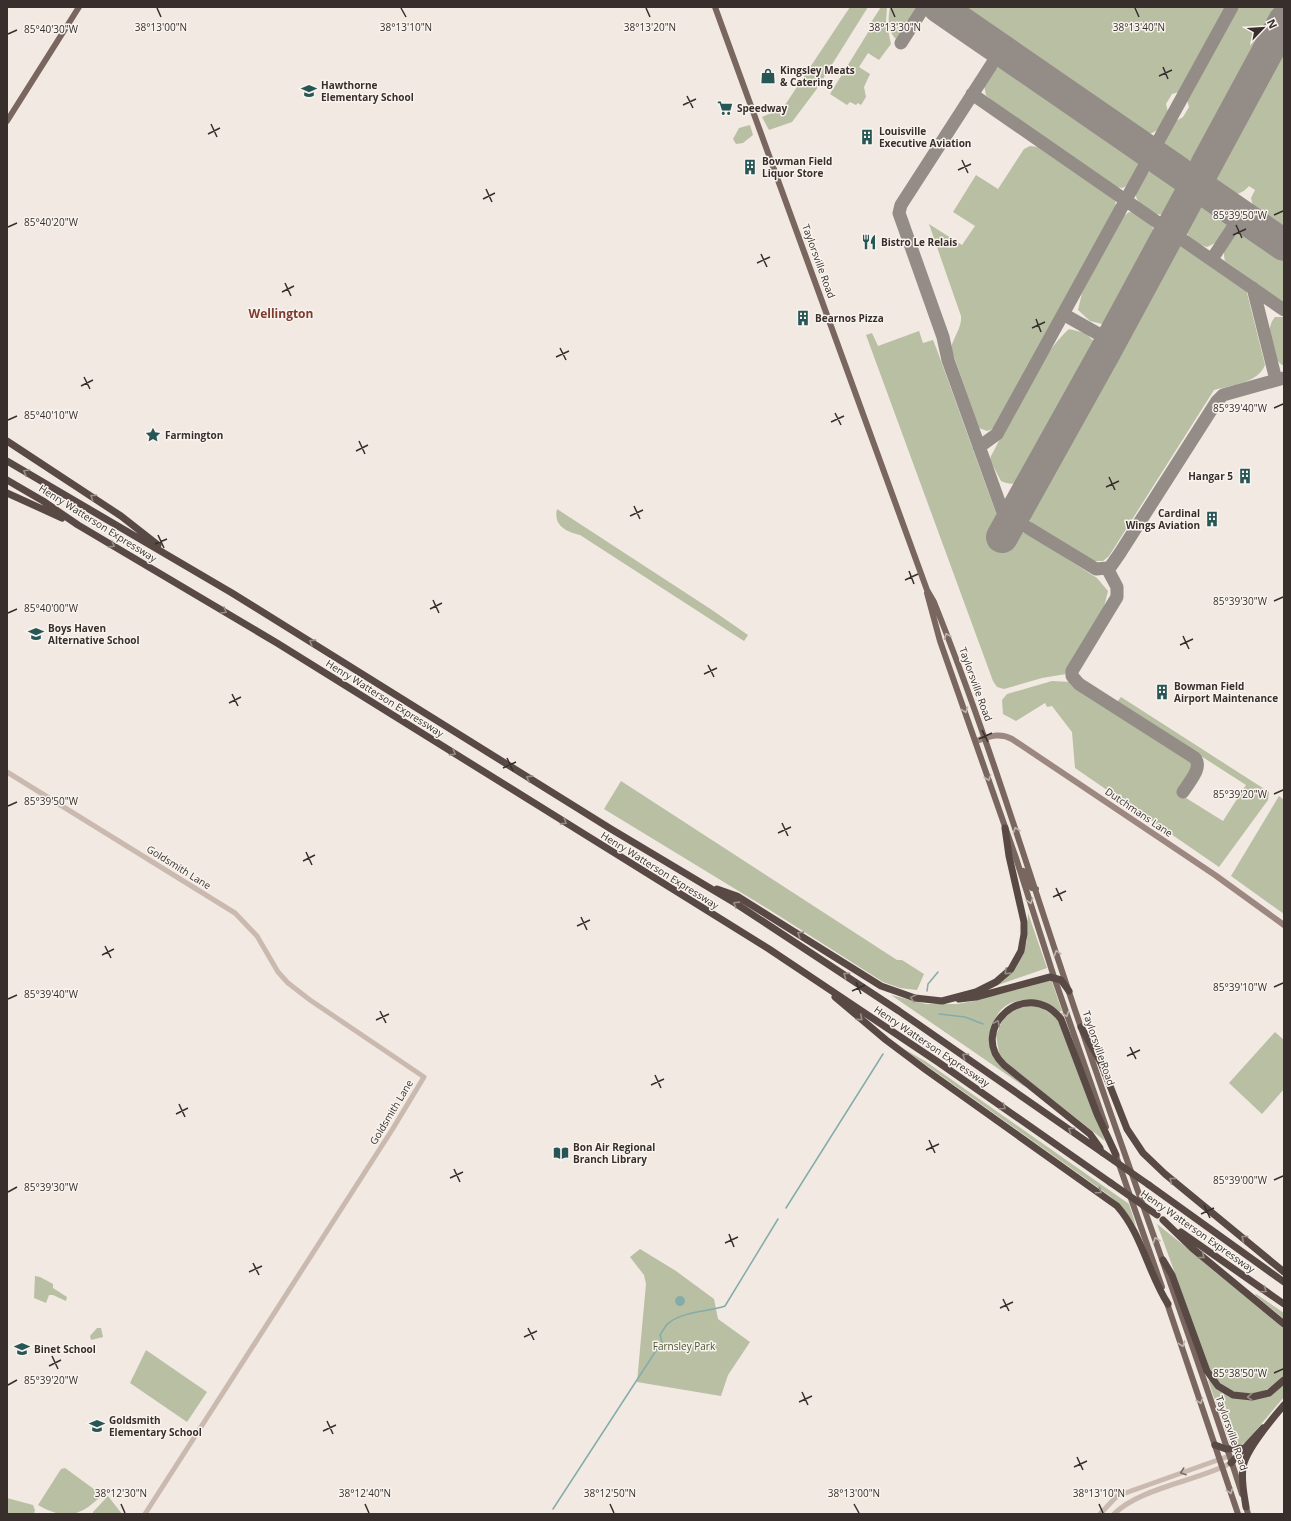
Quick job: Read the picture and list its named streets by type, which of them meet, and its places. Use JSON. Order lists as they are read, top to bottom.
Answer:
{
  "streets": {
    "highway": ["Henry Watterson Expressway"],
    "main road": ["Taylorsville Road", "Dutchmans Lane"],
    "street": ["Goldsmith Lane"]
  },
  "crossings": [
    ["Taylorsville Road", "Dutchmans Lane"]
  ],
  "districts": ["Wellington"],
  "parks": ["Farnsley Park"],
  "places": {
    "shop": ["Kingsley Meats & Catering"],
    "school or university": [
      "Hawthorne Elementary School",
      "Boys Haven Alternative School",
      "Binet School",
      "Goldsmith Elementary School"
    ],
    "supermarket": ["Speedway"],
    "building": [
      "Louisville Executive Aviation",
      "Bowman Field Liquor Store",
      "Bearnos Pizza",
      "Hangar 5",
      "Cardinal Wings Aviation",
      "Bowman Field Airport Maintenance"
    ],
    "restaurant": ["Bistro Le Relais"],
    "place": ["Farmington"],
    "library": ["Bon Air Regional Branch Library"]
  },
  "north": "top right",
  "coordinates": [
    "38°13'00\"N",
    "38°13'10\"N",
    "38°13'20\"N",
    "38°13'30\"N",
    "38°13'40\"N",
    "85°40'30\"W",
    "85°39'50\"W",
    "85°40'20\"W",
    "85°39'40\"W",
    "85°40'10\"W",
    "85°39'30\"W",
    "85°40'00\"W",
    "85°39'20\"W",
    "85°39'10\"W",
    "85°39'00\"W",
    "85°38'50\"W",
    "38°12'30\"N",
    "38°12'40\"N",
    "38°12'50\"N"
  ]
}
